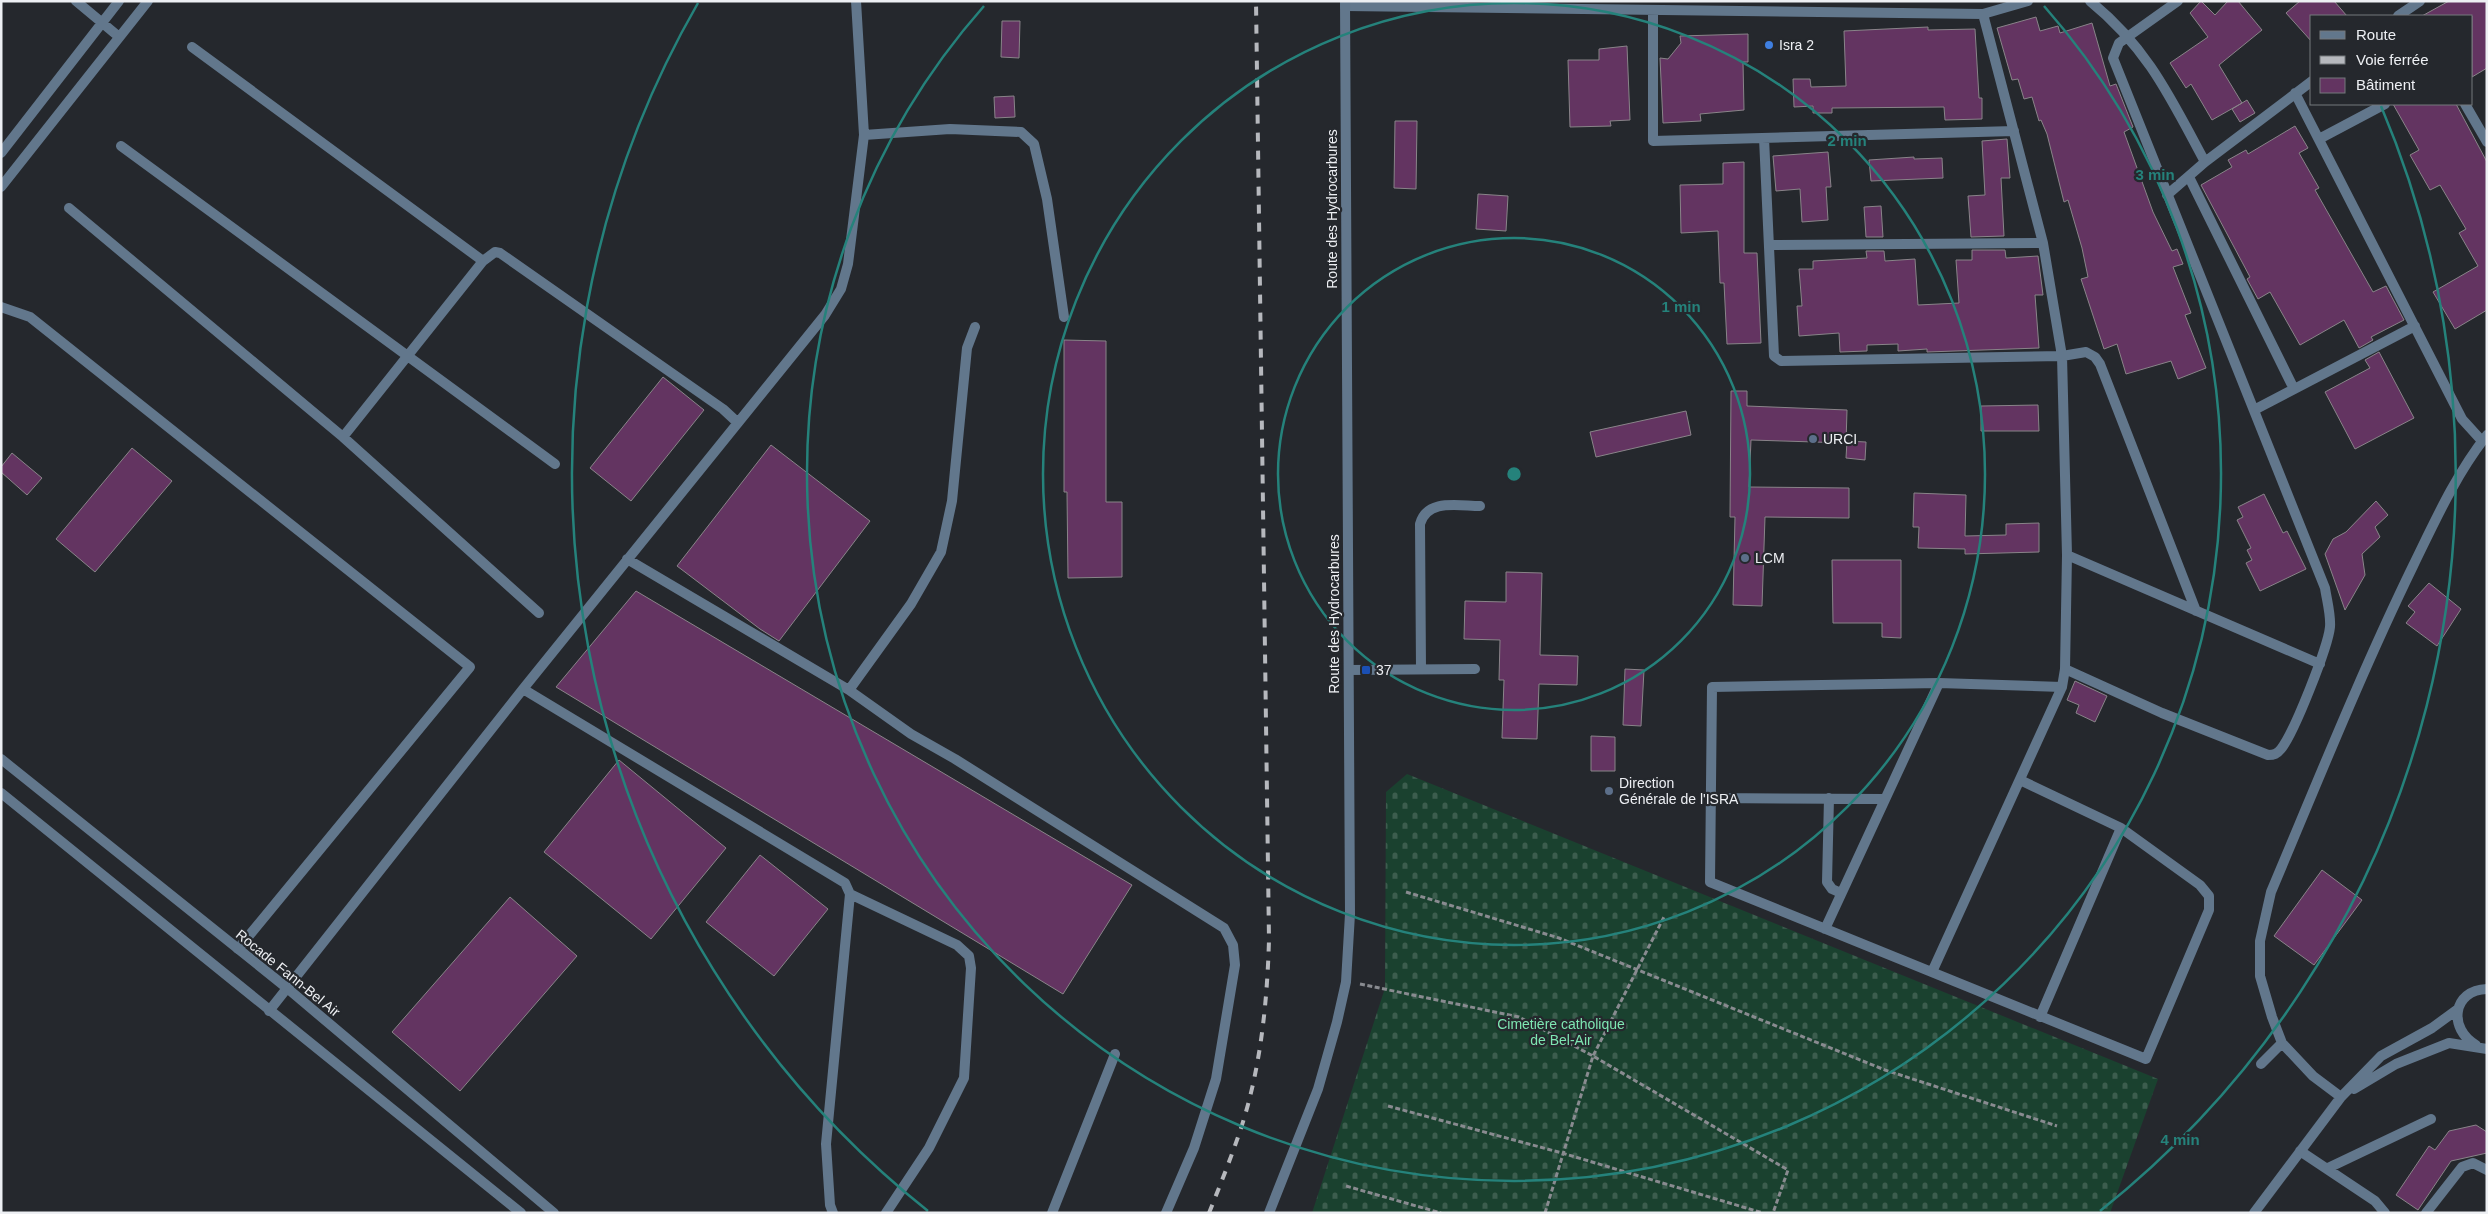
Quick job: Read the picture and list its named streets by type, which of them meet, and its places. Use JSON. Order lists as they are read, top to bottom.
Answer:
{
  "streets": {
    "street": ["Route des Hydrocarbures", "Rocade Fann-Bel Air"]
  },
  "parks": ["Cimetière catholique de Bel-Air"],
  "places": {
    "other": [
      "Isra 2",
      "URCI",
      "LCM",
      "Direction Générale de l'ISRA"
    ],
    "transit": ["37"]
  },
  "legend": ["Route", "Voie ferrée", "Bâtiment"],
  "rings": [
    "2 min",
    "3 min",
    "1 min",
    "4 min"
  ]
}
